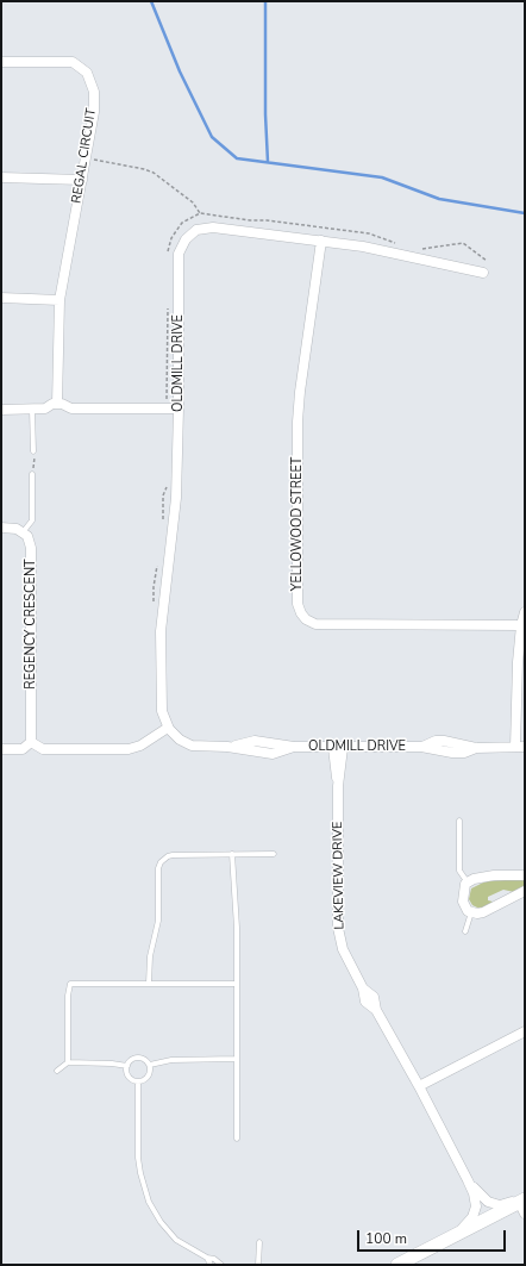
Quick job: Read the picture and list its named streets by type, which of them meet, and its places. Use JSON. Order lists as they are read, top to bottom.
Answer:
{
  "streets": {
    "street": [
      "REGAL CIRCUIT",
      "OLDMILL DRIVE",
      "YELLOWOOD STREET",
      "REGENCY CRESCENT",
      "LAKEVIEW DRIVE"
    ]
  },
  "crossings": [
    ["OLDMILL DRIVE", "YELLOWOOD STREET"],
    ["OLDMILL DRIVE", "LAKEVIEW DRIVE"]
  ],
  "scale_bar": "100 m"
}
